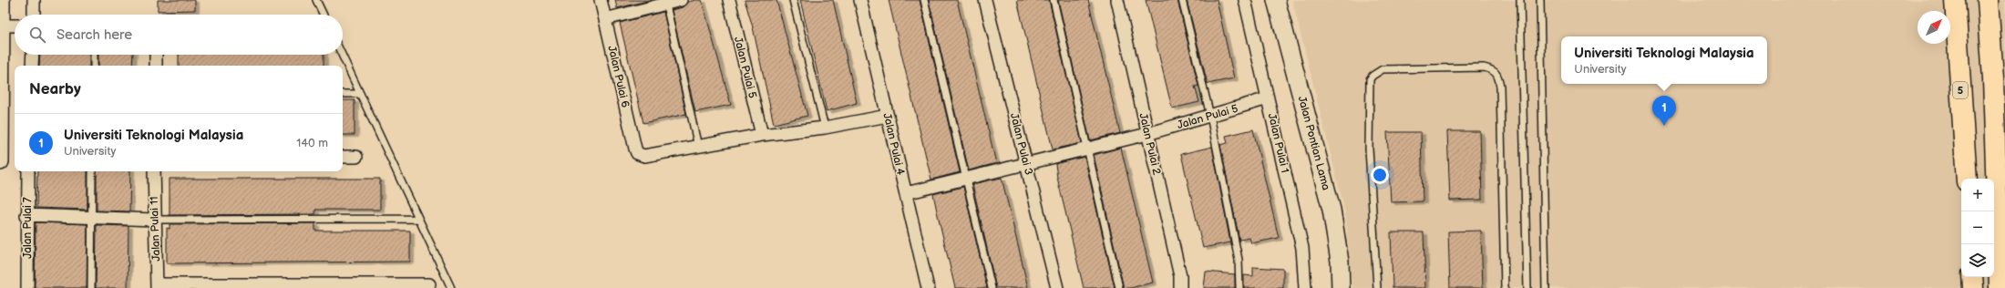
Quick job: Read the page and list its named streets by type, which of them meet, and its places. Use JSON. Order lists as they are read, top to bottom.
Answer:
{
  "streets": {
    "highway": ["5"],
    "street": [
      "Jalan Pulai 5",
      "Jalan Pulai 6",
      "Jalan Pulai 1",
      "Jalan Pontian Lama",
      "Jalan Pulai 4",
      "Jalan Pulai 3",
      "Jalan Pulai 2",
      "Jalan Pulai 7",
      "Jalan Pulai 11"
    ]
  },
  "crossings": [
    ["Jalan Pulai 5", "Jalan Pulai 1"],
    ["Jalan Pulai 5", "Jalan Pulai 4"],
    ["Jalan Pulai 5", "Jalan Pulai 3"],
    ["Jalan Pulai 5", "Jalan Pulai 2"]
  ],
  "north": "top right",
  "page": {
    "search": "Search here",
    "popup": ["Universiti Teknologi Malaysia", "University"],
    "heading": "Nearby",
    "pins": "1",
    "list": [
      {
        "mark": "1",
        "name": "Universiti Teknologi Malaysia",
        "note": "University",
        "value": "140 m"
      }
    ],
    "map_buttons": ["+", "−"]
  }
}
